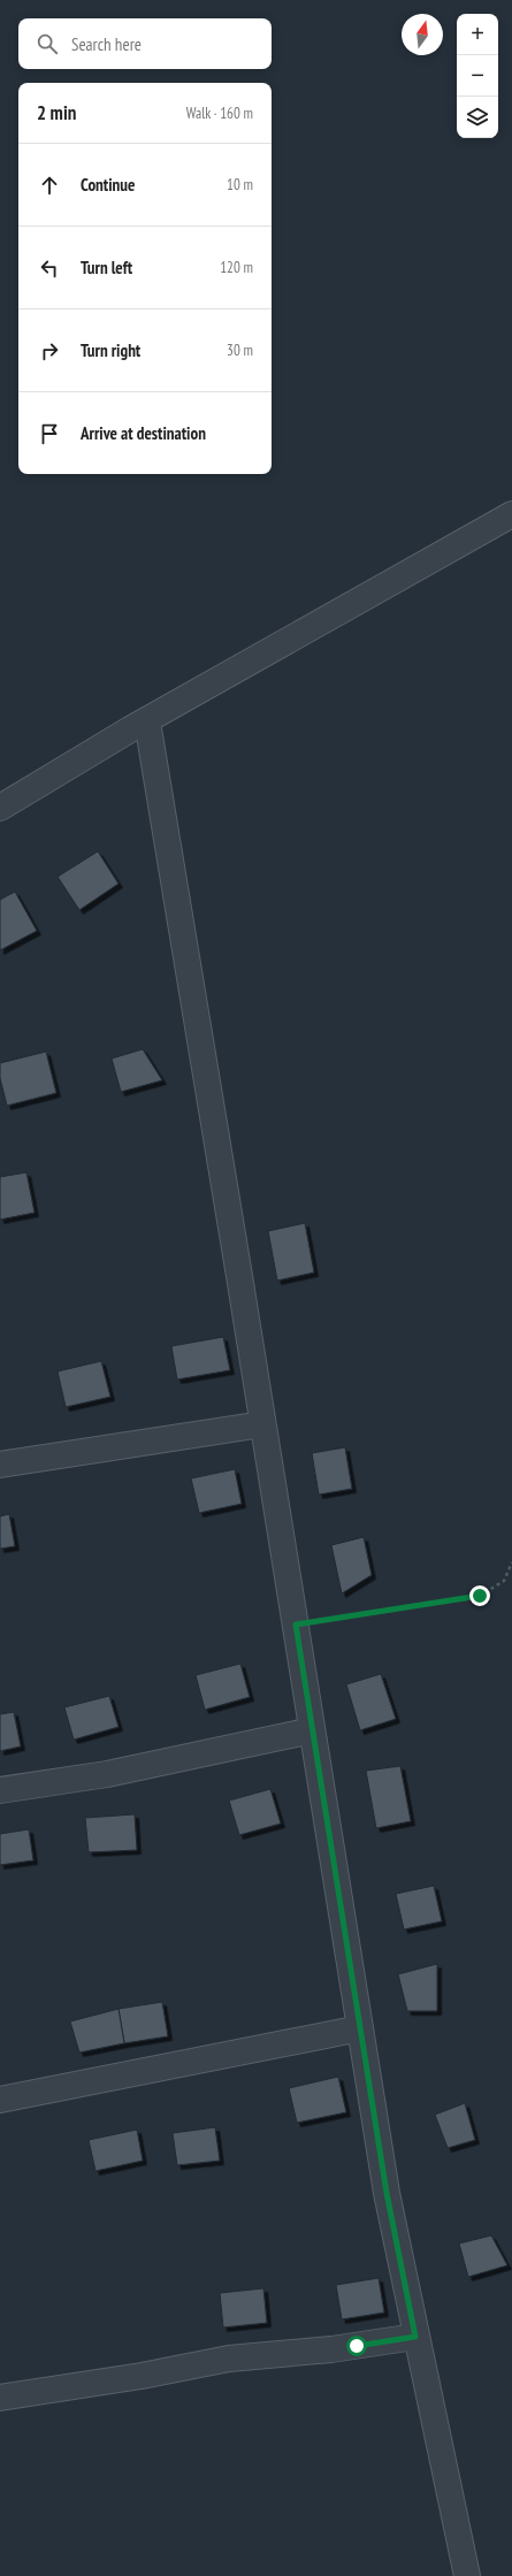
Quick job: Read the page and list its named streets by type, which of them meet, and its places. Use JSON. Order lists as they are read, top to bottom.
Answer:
{
  "north": "top",
  "page": {
    "map_buttons": ["+", "−"],
    "search": "Search here",
    "heading": ["2 min", "Walk · 160 m"],
    "list": [
      ["Continue", "10 m"],
      ["Turn left", "120 m"],
      ["Turn right", "30 m"],
      "Arrive at destination"
    ]
  }
}
